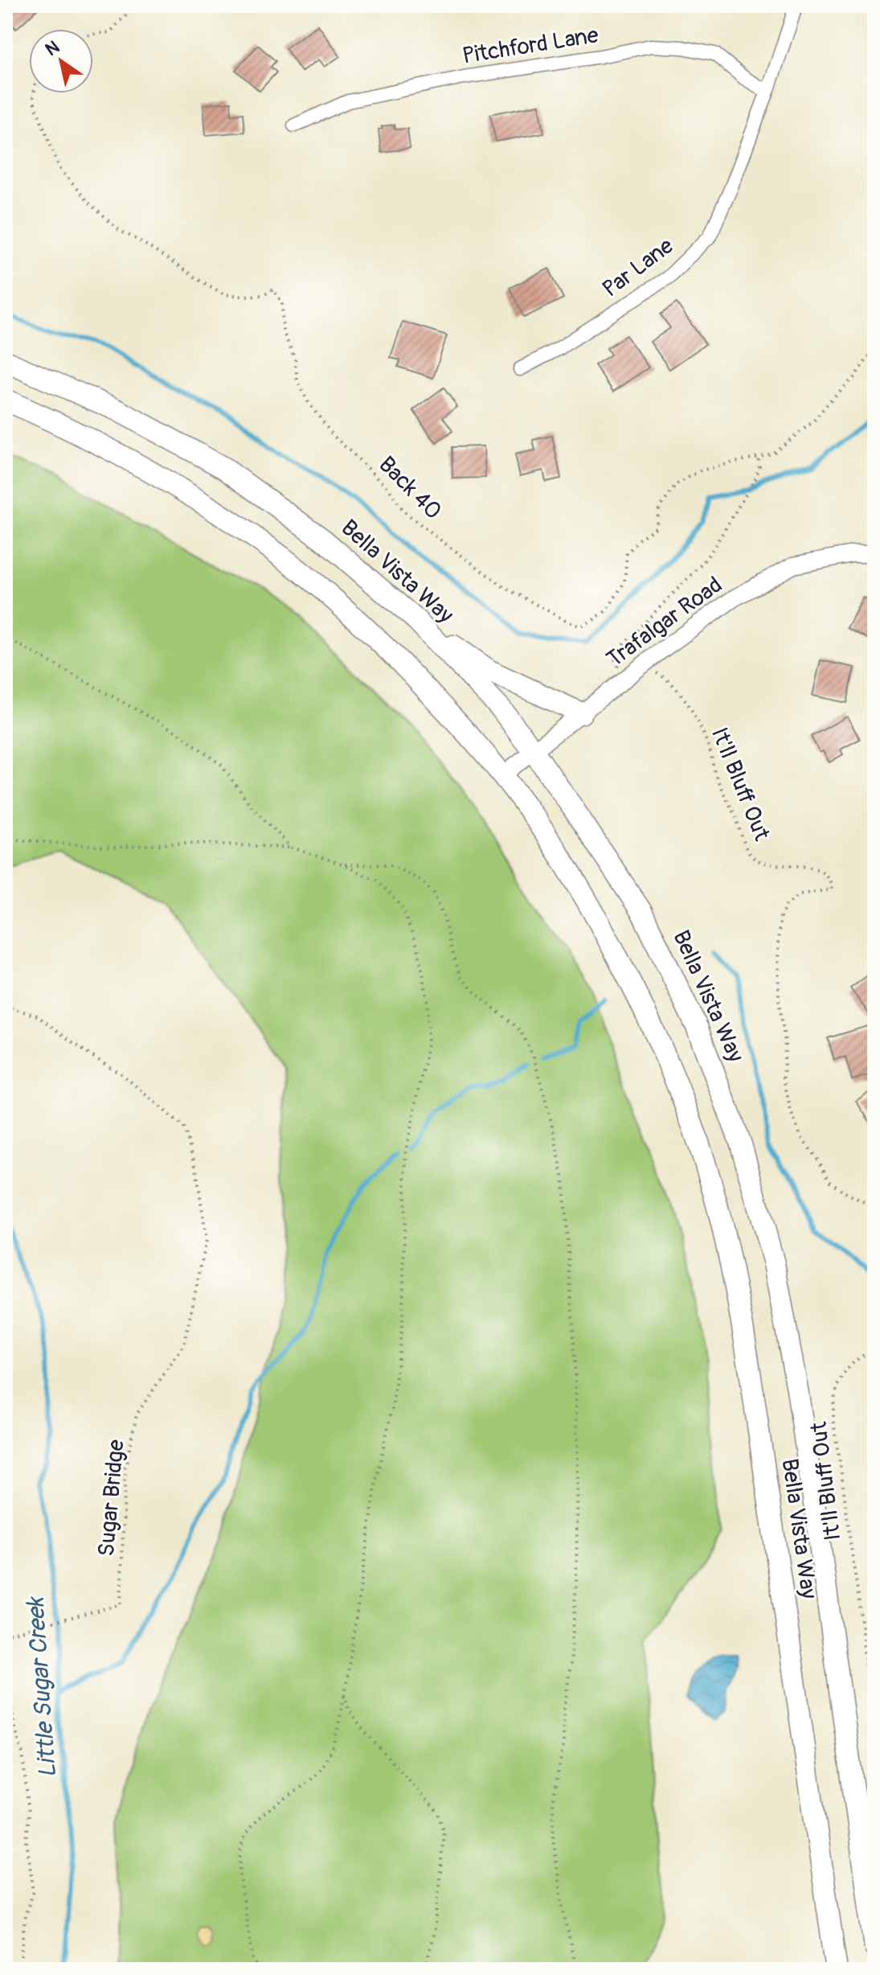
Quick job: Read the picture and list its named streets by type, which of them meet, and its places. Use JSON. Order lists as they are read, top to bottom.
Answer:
{
  "streets": {
    "main road": ["Bella Vista Way"],
    "street": ["Pitchford Lane", "Par Lane", "Trafalgar Road"],
    "path": ["Back 40", "It'll Bluff Out", "Sugar Bridge"]
  },
  "crossings": [
    ["Pitchford Lane", "Par Lane"],
    ["Bella Vista Way", "Trafalgar Road"],
    ["Trafalgar Road", "It'll Bluff Out"]
  ],
  "water": ["Little Sugar Creek"],
  "north": "top left"
}
